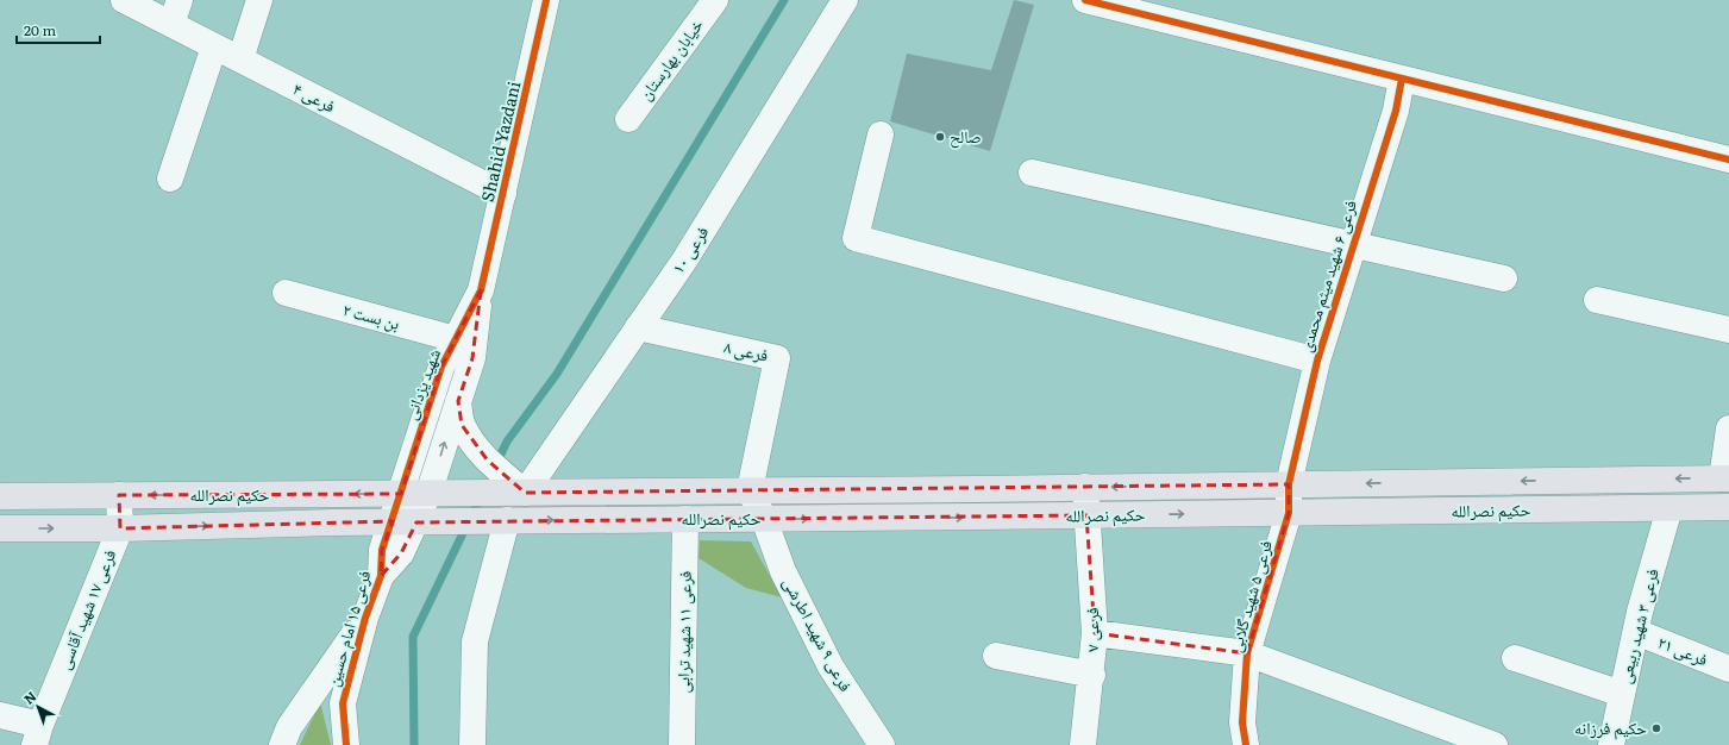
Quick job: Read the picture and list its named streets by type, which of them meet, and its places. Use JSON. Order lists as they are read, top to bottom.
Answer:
{
  "streets": {
    "main road": ["حکیم نصرالله"],
    "street": [
      "خیابان بهارستان",
      "فرعی ۴",
      "Shahid Yazdani",
      "فرعی ۱۰",
      "فرعی ۶ شهید میثم محمدی",
      "بن بست ۲",
      "فرعی ۸",
      "شهید یزدانی",
      "فرعی ۵ شهید گلابی",
      "فرعی ۱۷ شهید آقاسی",
      "فرعی ۳ شهید ربیعی",
      "فرعی ۱۵ امام حسین",
      "فرعی ۷",
      "فرعی ۱۱ شهید ترابی",
      "فرعی ۹ شهید اطرشی",
      "فرعی ۲۱"
    ]
  },
  "crossings": [
    ["فرعی ۴", "Shahid Yazdani"],
    ["Shahid Yazdani", "شهید یزدانی"],
    ["فرعی ۱۰", "فرعی ۸"],
    ["فرعی ۱۰", "حکیم نصرالله"],
    ["فرعی ۶ شهید میثم محمدی", "حکیم نصرالله"],
    ["فرعی ۶ شهید میثم محمدی", "فرعی ۵ شهید گلابی"],
    ["بن بست ۲", "شهید یزدانی"],
    ["فرعی ۸", "حکیم نصرالله"],
    ["فرعی ۸", "فرعی ۹ شهید اطرشی"],
    ["شهید یزدانی", "حکیم نصرالله"],
    ["شهید یزدانی", "فرعی ۱۵ امام حسین"],
    ["حکیم نصرالله", "فرعی ۵ شهید گلابی"],
    ["حکیم نصرالله", "فرعی ۱۷ شهید آقاسی"],
    ["حکیم نصرالله", "فرعی ۳ شهید ربیعی"],
    ["حکیم نصرالله", "فرعی ۱۵ امام حسین"],
    ["حکیم نصرالله", "فرعی ۷"],
    ["حکیم نصرالله", "فرعی ۱۱ شهید ترابی"],
    ["حکیم نصرالله", "فرعی ۹ شهید اطرشی"],
    ["فرعی ۳ شهید ربیعی", "فرعی ۲۱"]
  ],
  "places": ["صالح", "حکیم فرزانه"],
  "scale_bar": "20 m",
  "north": "top left"
}
